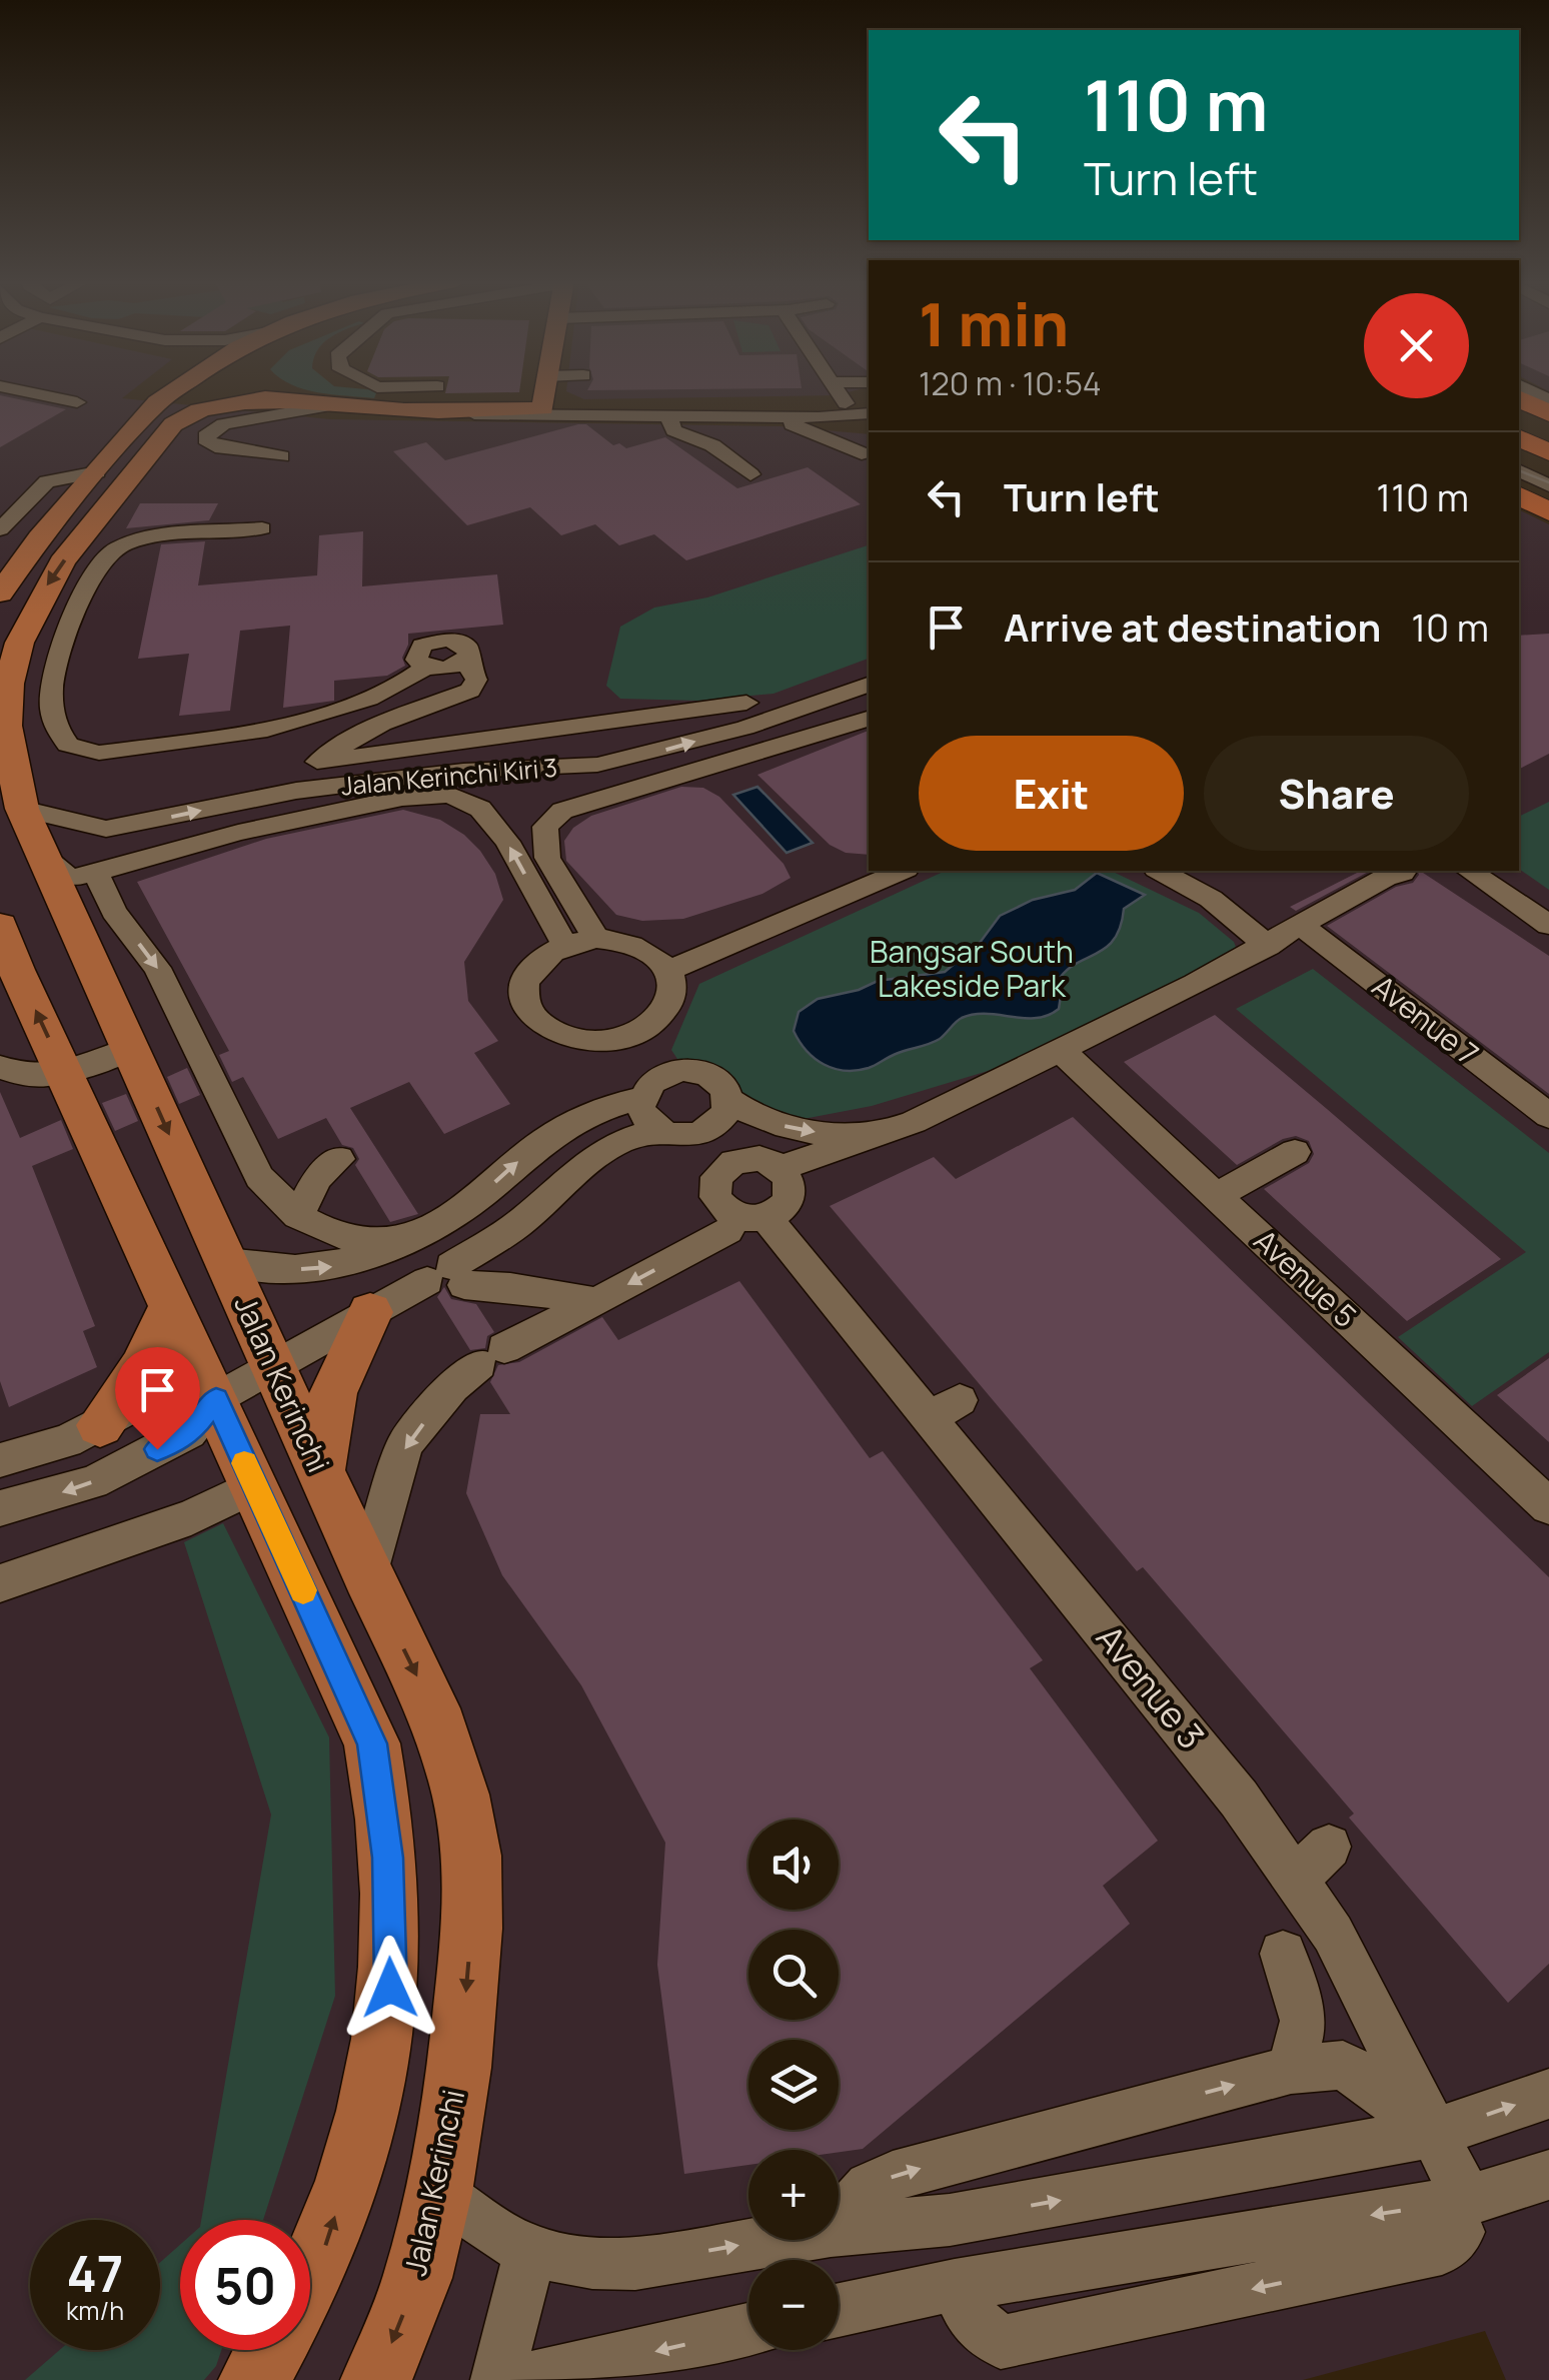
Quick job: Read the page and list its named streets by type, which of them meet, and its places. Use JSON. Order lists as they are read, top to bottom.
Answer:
{
  "streets": {
    "main road": ["Jalan Kerinchi"],
    "street": [
      "Jalan Kerinchi Kiri 3",
      "Avenue 7",
      "Avenue 5",
      "Avenue 3"
    ]
  },
  "crossings": [
    ["Jalan Kerinchi Kiri 3", "Jalan Kerinchi"]
  ],
  "parks": ["Bangsar South Lakeside Park"],
  "page": {
    "turn": ["110 m", "Turn left"],
    "heading": ["1 min", "120 m · 10:54"],
    "list": [
      {
        "name": "Turn left",
        "value": "110 m"
      },
      {
        "name": "Arrive at destination",
        "value": "10 m"
      }
    ],
    "buttons": ["Exit", "Share"],
    "map_buttons": ["+", "−"],
    "speed": "47 km/h",
    "limit": "50"
  }
}
